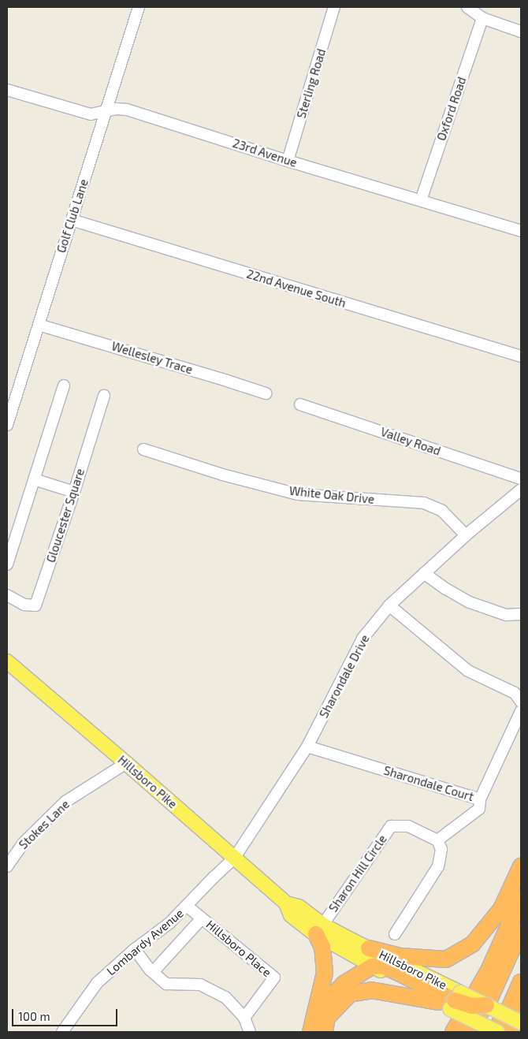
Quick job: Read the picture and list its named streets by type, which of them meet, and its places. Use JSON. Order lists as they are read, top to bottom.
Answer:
{
  "streets": {
    "main road": ["Hillsboro Pike"],
    "street": [
      "Sterling Road",
      "Oxford Road",
      "23rd Avenue",
      "Golf Club Lane",
      "22nd Avenue South",
      "Wellesley Trace",
      "Valley Road",
      "White Oak Drive",
      "Gloucester Square",
      "Sharondale Drive",
      "Sharondale Court",
      "Stokes Lane",
      "Sharon Hill Circle",
      "Lombardy Avenue",
      "Hillsboro Place"
    ]
  },
  "crossings": [
    ["Sterling Road", "23rd Avenue"],
    ["Oxford Road", "23rd Avenue"],
    ["23rd Avenue", "Golf Club Lane"],
    ["Golf Club Lane", "22nd Avenue South"],
    ["Golf Club Lane", "Wellesley Trace"],
    ["White Oak Drive", "Sharondale Drive"],
    ["Sharondale Drive", "Hillsboro Pike"],
    ["Sharondale Drive", "Sharondale Court"],
    ["Sharondale Drive", "Lombardy Avenue"],
    ["Hillsboro Pike", "Stokes Lane"],
    ["Hillsboro Pike", "Sharon Hill Circle"],
    ["Hillsboro Pike", "Lombardy Avenue"],
    ["Lombardy Avenue", "Hillsboro Place"]
  ],
  "scale_bar": "100 m"
}
